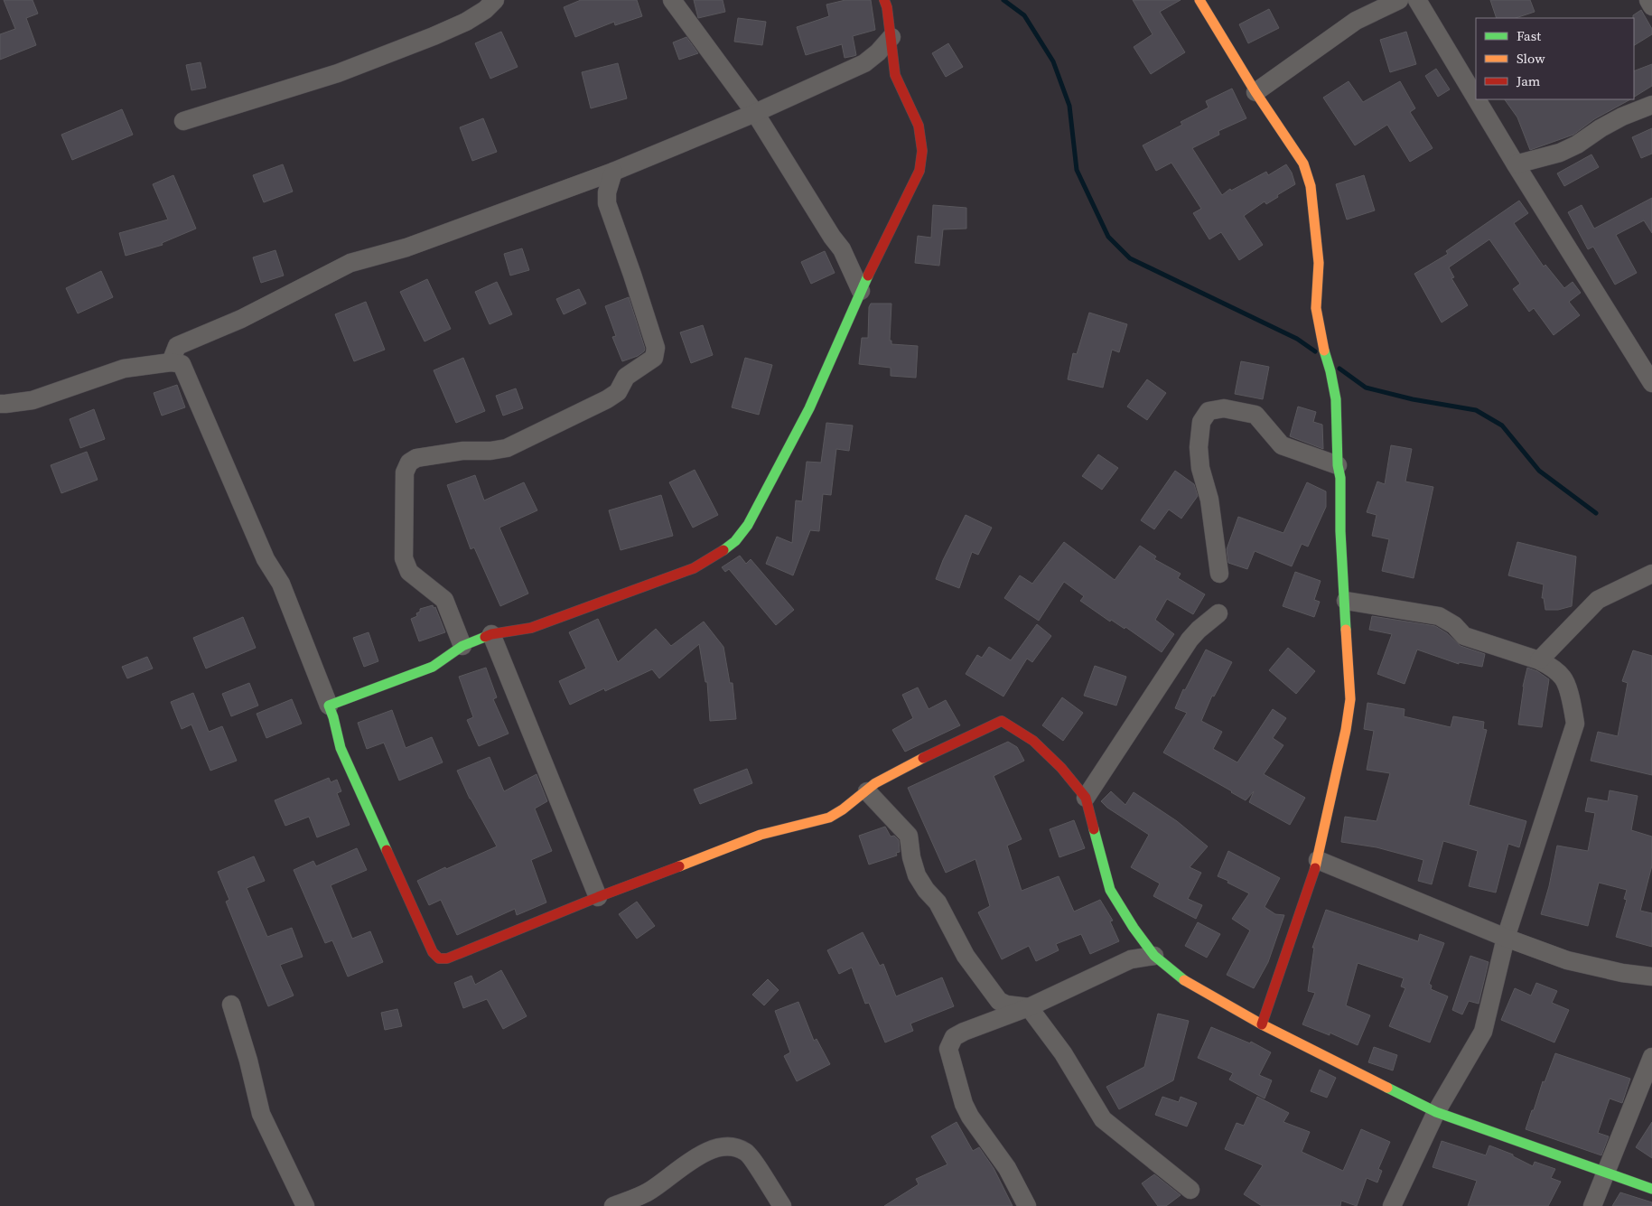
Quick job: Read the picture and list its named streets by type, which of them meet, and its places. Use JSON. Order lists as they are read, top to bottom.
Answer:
{
  "legend": ["Fast", "Slow", "Jam"]
}
